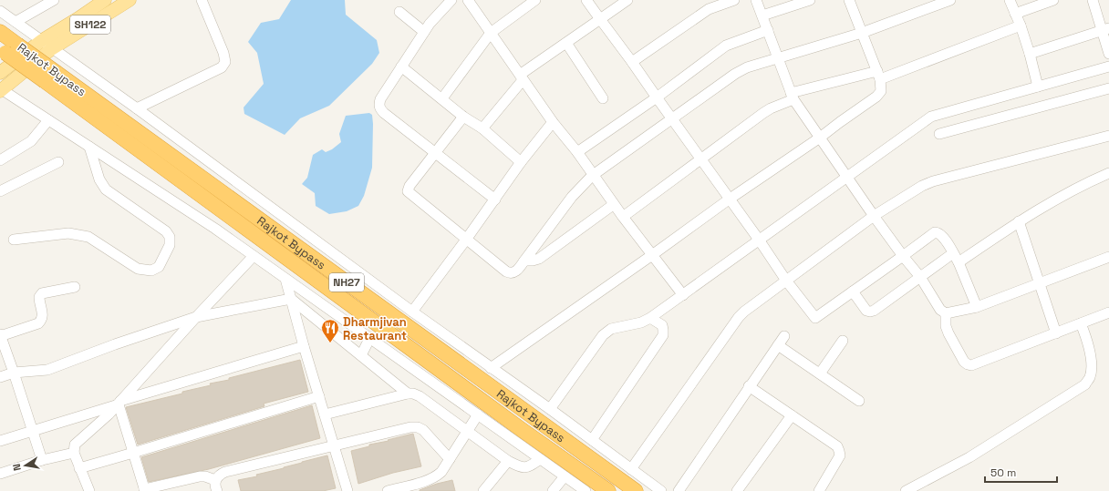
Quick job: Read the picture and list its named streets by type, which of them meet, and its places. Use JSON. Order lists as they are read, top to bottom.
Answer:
{
  "streets": {
    "highway": ["Rajkot Bypass", "NH27"],
    "main road": ["SH122"]
  },
  "places": {
    "restaurant": ["Dharmjivan Restaurant"]
  },
  "scale_bar": "50 m",
  "north": "left"
}
